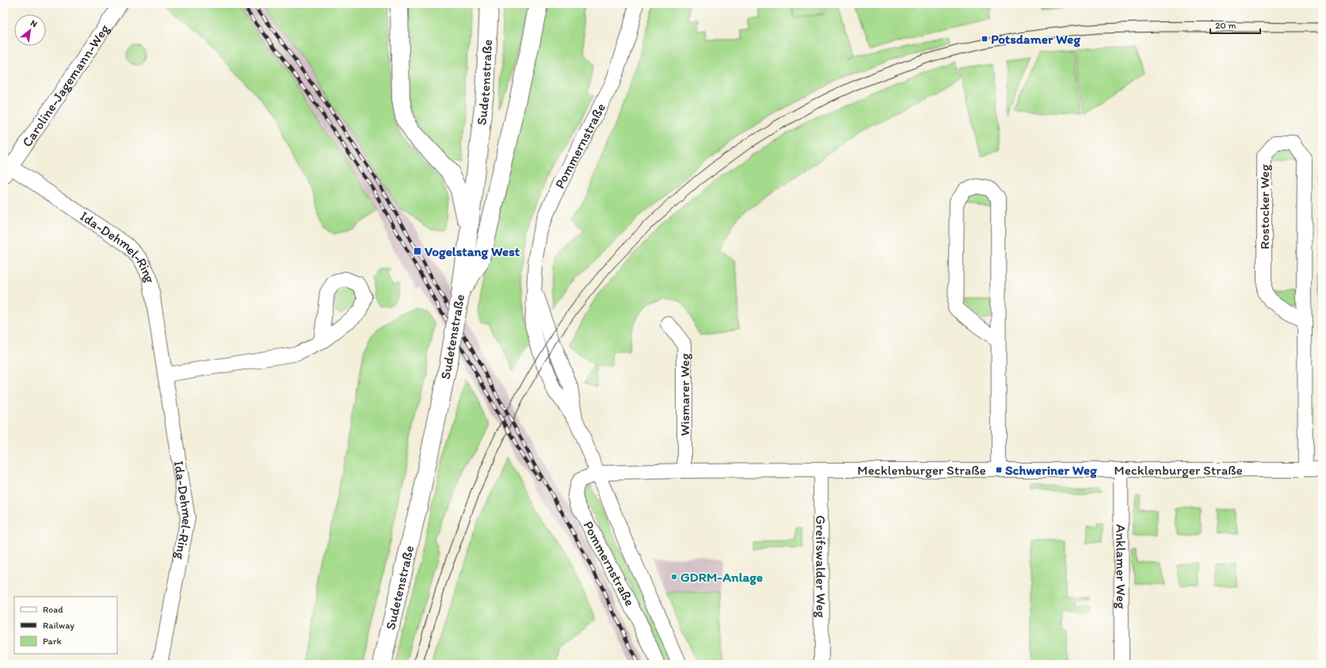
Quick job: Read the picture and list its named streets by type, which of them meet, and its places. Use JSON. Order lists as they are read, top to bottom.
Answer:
{
  "streets": {
    "main road": ["Sudetenstraße"],
    "street": [
      "Caroline-Jagemann-Weg",
      "Pommernstraße",
      "Rostocker Weg",
      "Ida-Dehmel-Ring",
      "Wismarer Weg",
      "Mecklenburger Straße",
      "Greifswalder Weg",
      "Anklamer Weg"
    ]
  },
  "crossings": [
    ["Caroline-Jagemann-Weg", "Ida-Dehmel-Ring"],
    ["Pommernstraße", "Mecklenburger Straße"],
    ["Rostocker Weg", "Mecklenburger Straße"],
    ["Wismarer Weg", "Mecklenburger Straße"],
    ["Mecklenburger Straße", "Greifswalder Weg"],
    ["Mecklenburger Straße", "Anklamer Weg"]
  ],
  "places": {
    "transit": ["Potsdamer Weg", "Vogelstang West", "Schweriner Weg"],
    "other": ["GDRM-Anlage"]
  },
  "legend": ["Road", "Railway", "Park"],
  "scale_bar": "20 m",
  "north": "top right"
}
